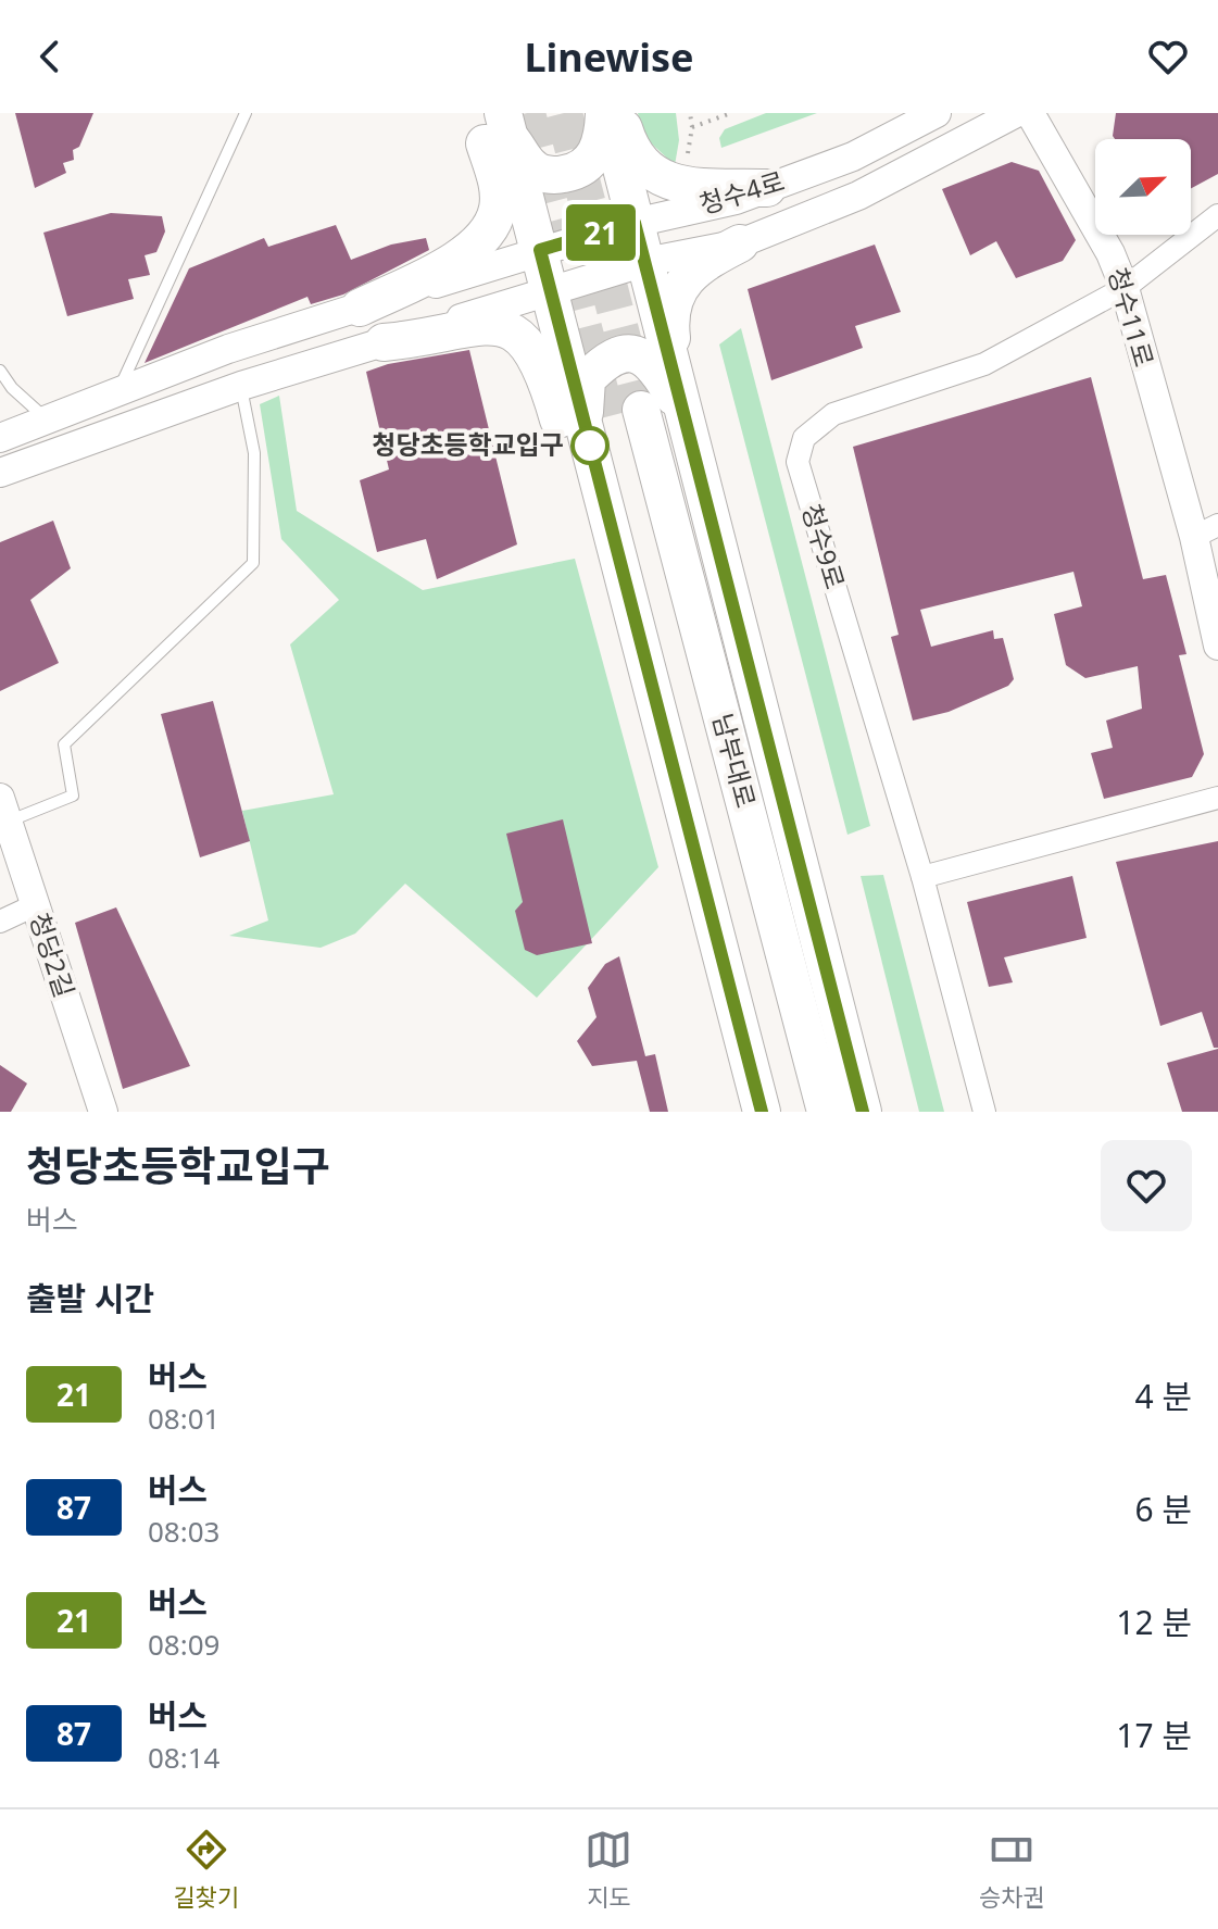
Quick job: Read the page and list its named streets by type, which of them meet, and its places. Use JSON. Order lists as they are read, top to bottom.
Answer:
{
  "streets": {
    "highway": ["남부대로"],
    "street": [
      "청수4로",
      "청수11로",
      "청수9로",
      "청당2길"
    ]
  },
  "crossings": [
    ["청수11로", "청수9로"]
  ],
  "places": ["청당초등학교입구"],
  "lines": ["bus line 21"],
  "north": "top right",
  "page": {
    "header": "Linewise",
    "on_map": "21",
    "heading": [
      ["청당초등학교입구", "버스"],
      "출발 시간"
    ],
    "list": [
      {
        "mark": "21",
        "name": "버스",
        "note": "08:01",
        "value": "4 분"
      },
      {
        "mark": "87",
        "name": "버스",
        "note": "08:03",
        "value": "6 분"
      },
      {
        "mark": "21",
        "name": "버스",
        "note": "08:09",
        "value": "12 분"
      },
      {
        "mark": "87",
        "name": "버스",
        "note": "08:14",
        "value": "17 분"
      }
    ],
    "tabs": ["길찾기", "지도", "승차권"]
  }
}
